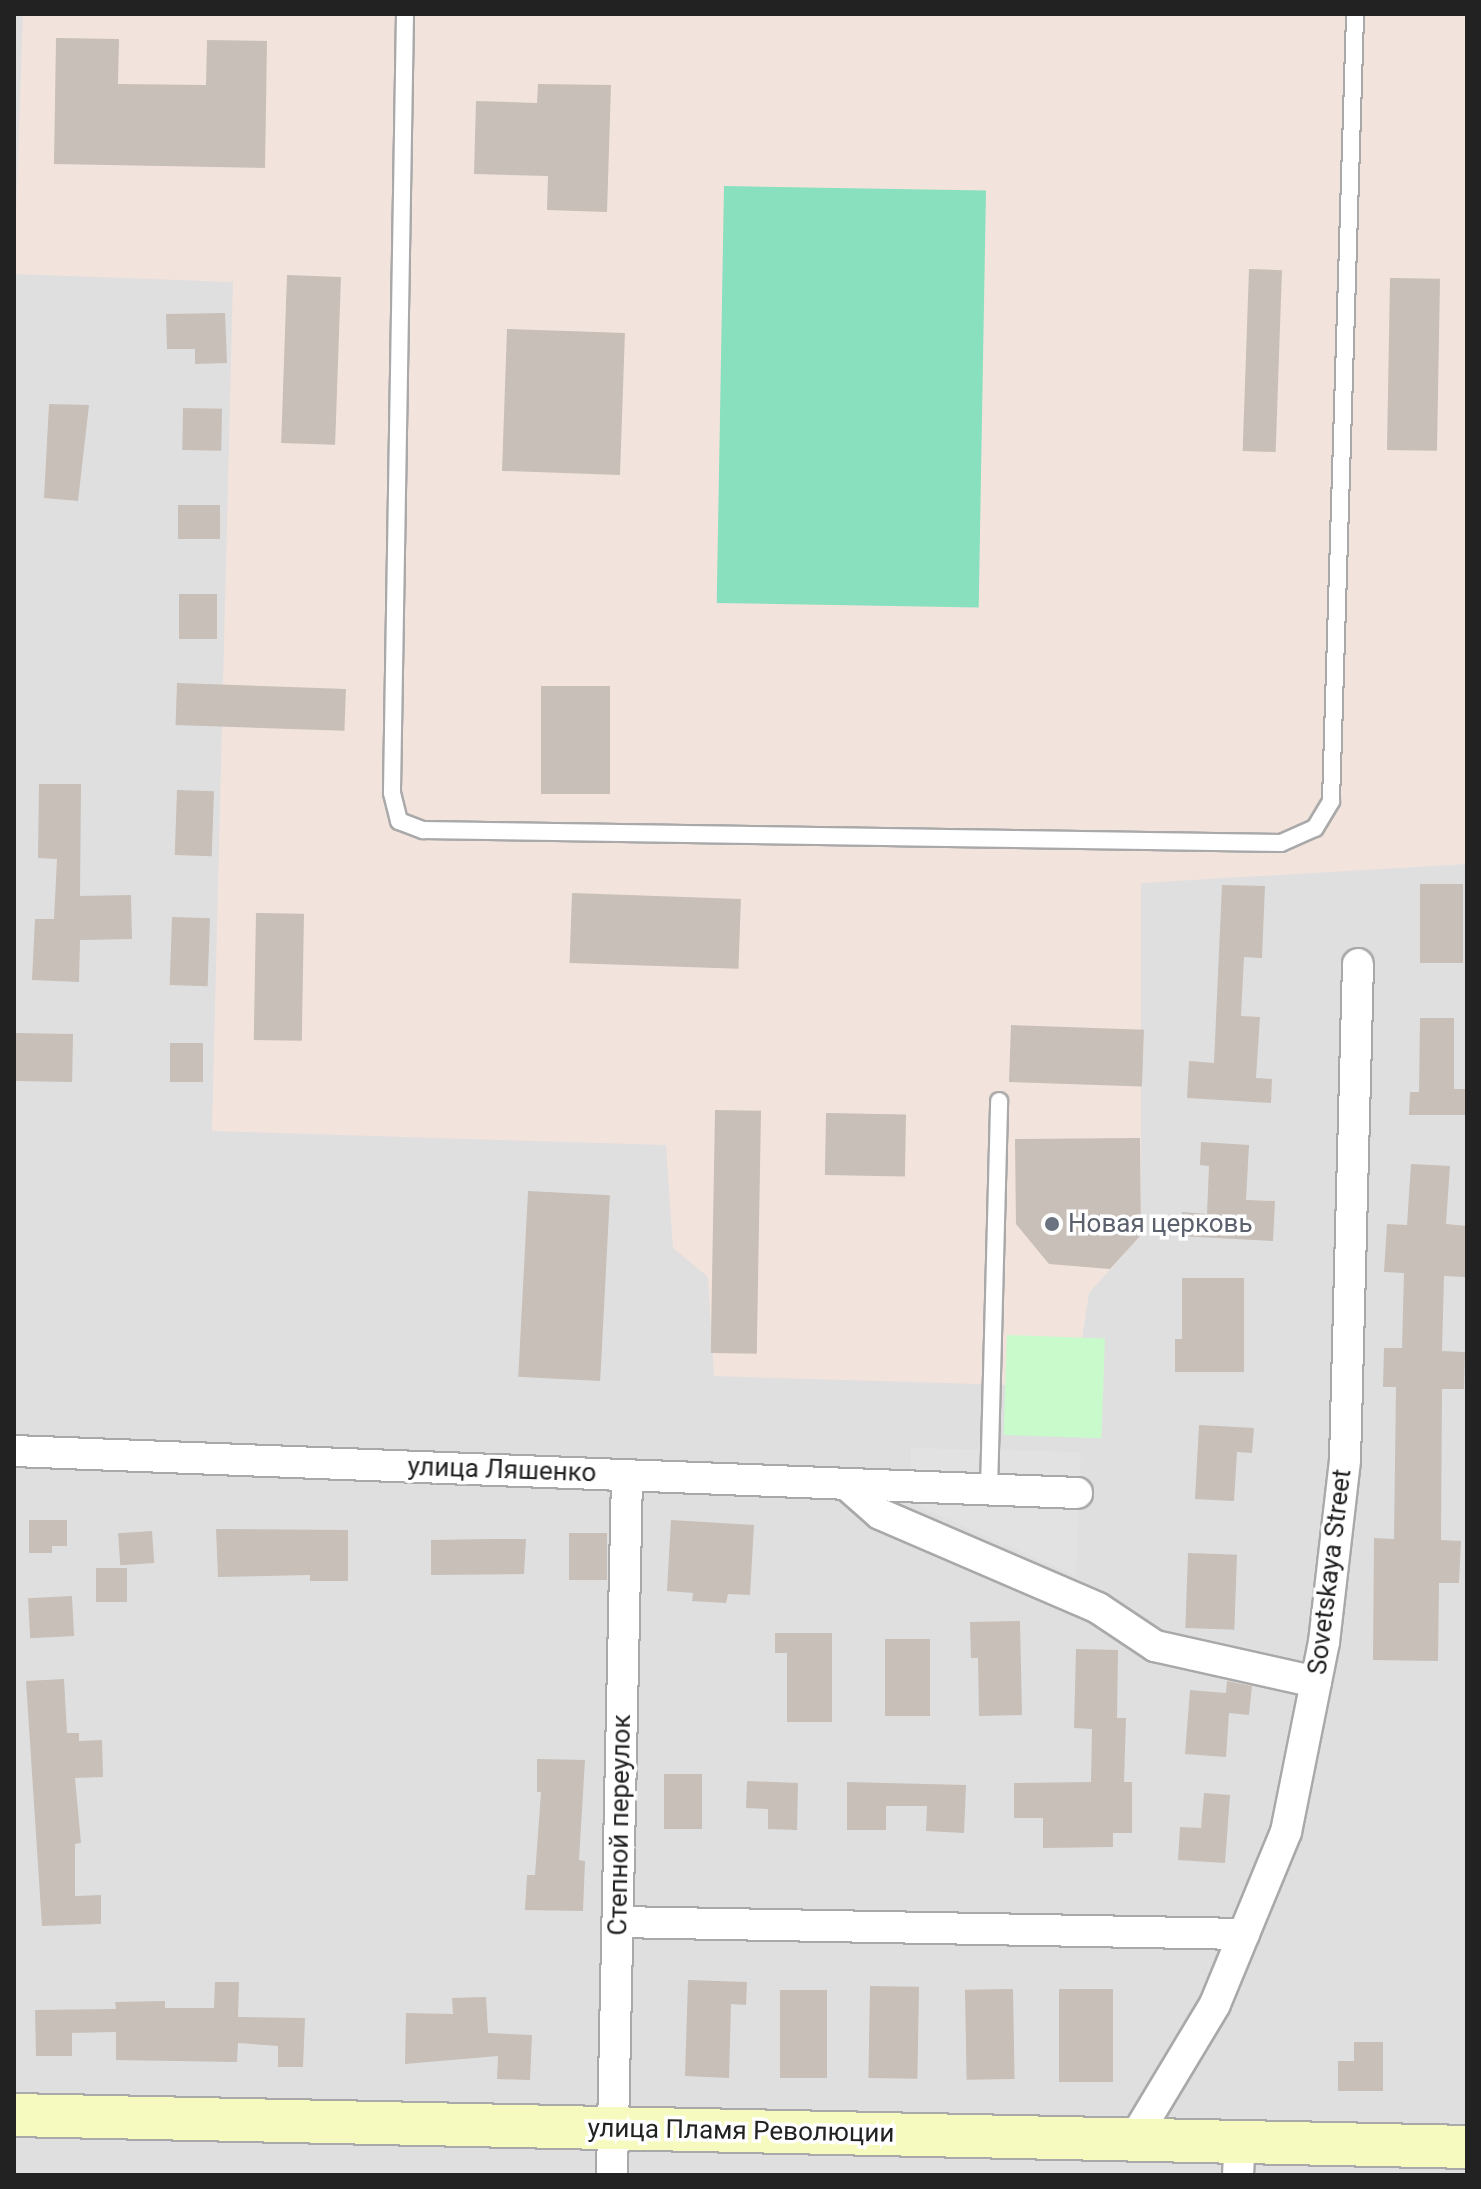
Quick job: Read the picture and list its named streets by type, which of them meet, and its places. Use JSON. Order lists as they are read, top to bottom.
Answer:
{
  "streets": {
    "street": [
      "улица Ляшенко",
      "Sovetskaya Street",
      "Степной переулок",
      "улица Пламя Революции"
    ]
  },
  "crossings": [
    ["улица Ляшенко", "Степной переулок"],
    ["Sovetskaya Street", "улица Пламя Революции"],
    ["Степной переулок", "улица Пламя Революции"]
  ],
  "places": ["Новая церковь"]
}
